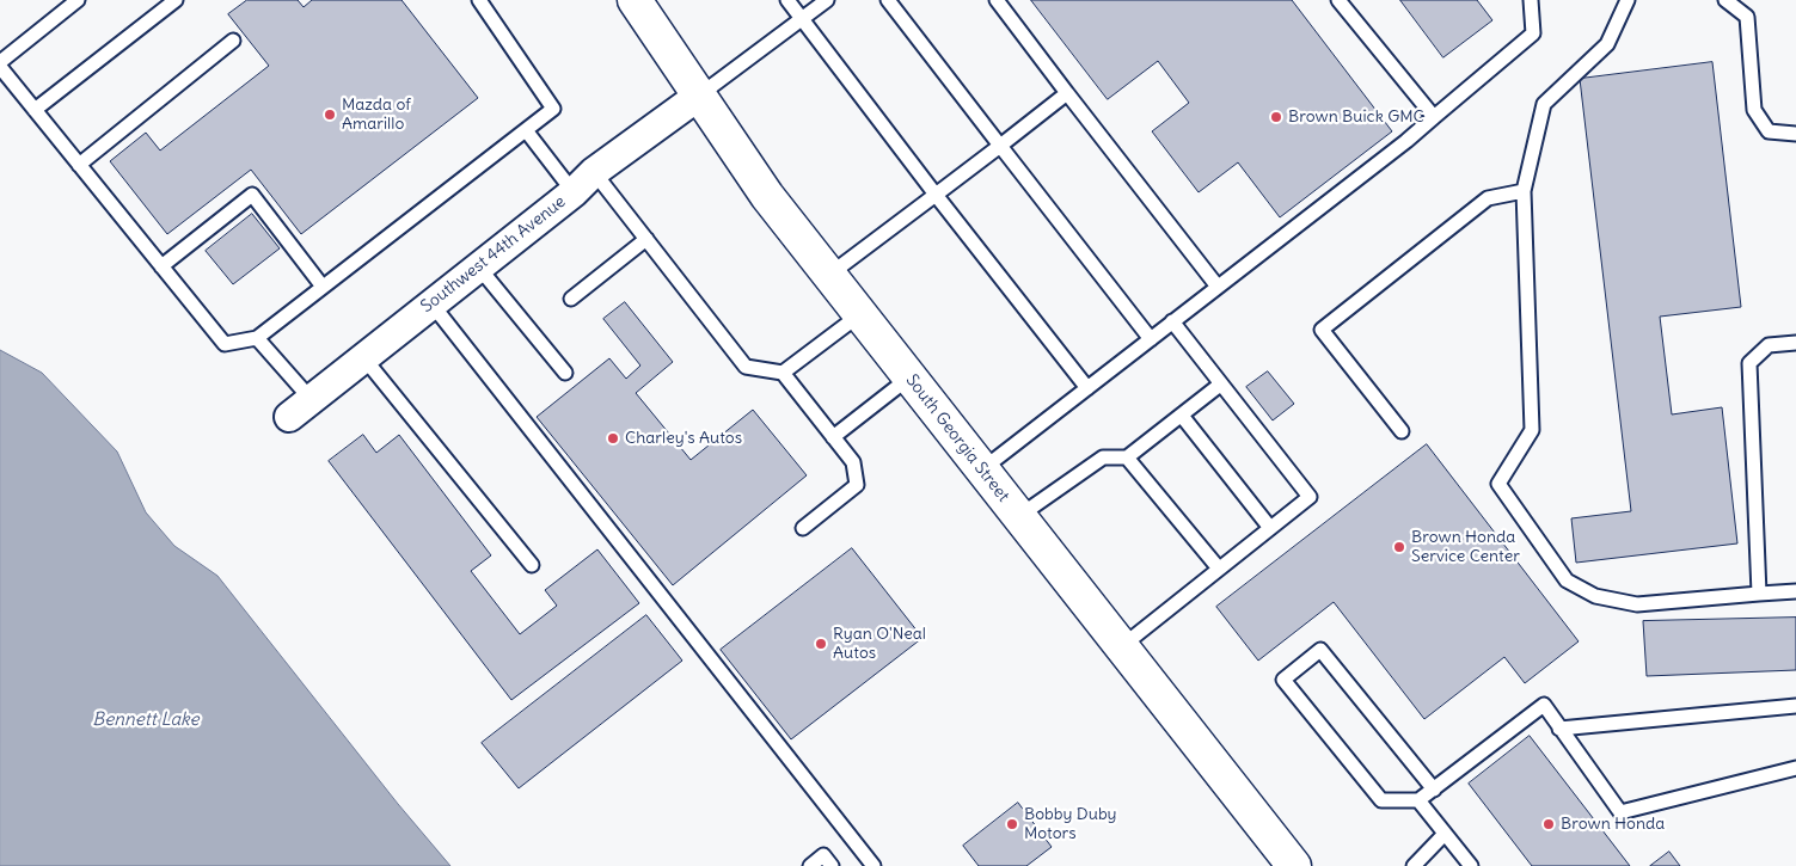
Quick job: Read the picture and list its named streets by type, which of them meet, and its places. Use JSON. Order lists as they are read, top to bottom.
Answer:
{
  "streets": {
    "main road": ["South Georgia Street"],
    "street": ["Southwest 44th Avenue"]
  },
  "crossings": [
    ["Southwest 44th Avenue", "South Georgia Street"]
  ],
  "water": ["Bennett Lake"],
  "places": [
    "Mazda of Amarillo",
    "Brown Buick GMC",
    "Charley's Autos",
    "Brown Honda Service Center",
    "Ryan O'Neal Autos",
    "Bobby Duby Motors",
    "Brown Honda"
  ]
}
